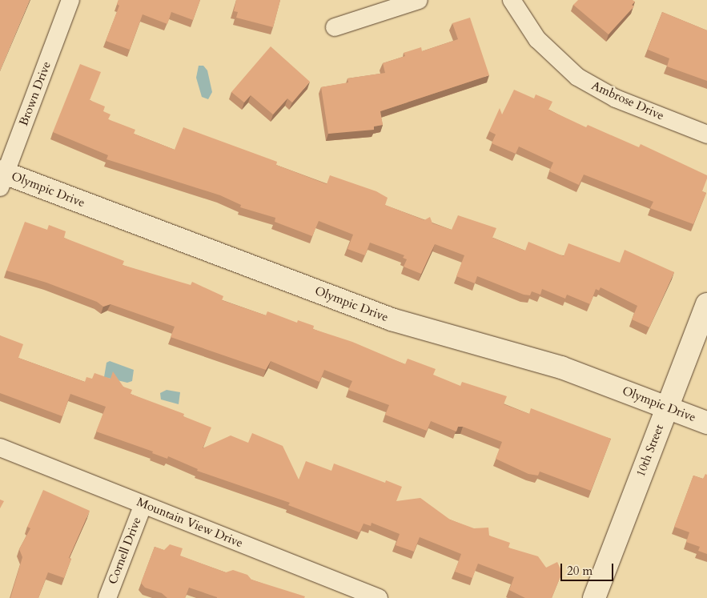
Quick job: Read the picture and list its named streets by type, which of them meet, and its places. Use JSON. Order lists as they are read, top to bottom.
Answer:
{
  "streets": {
    "street": [
      "Brown Drive",
      "Ambrose Drive",
      "Olympic Drive",
      "10th Street",
      "Mountain View Drive",
      "Cornell Drive"
    ]
  },
  "crossings": [
    ["Brown Drive", "Olympic Drive"],
    ["Olympic Drive", "10th Street"],
    ["Mountain View Drive", "Cornell Drive"]
  ],
  "scale_bar": "20 m"
}
